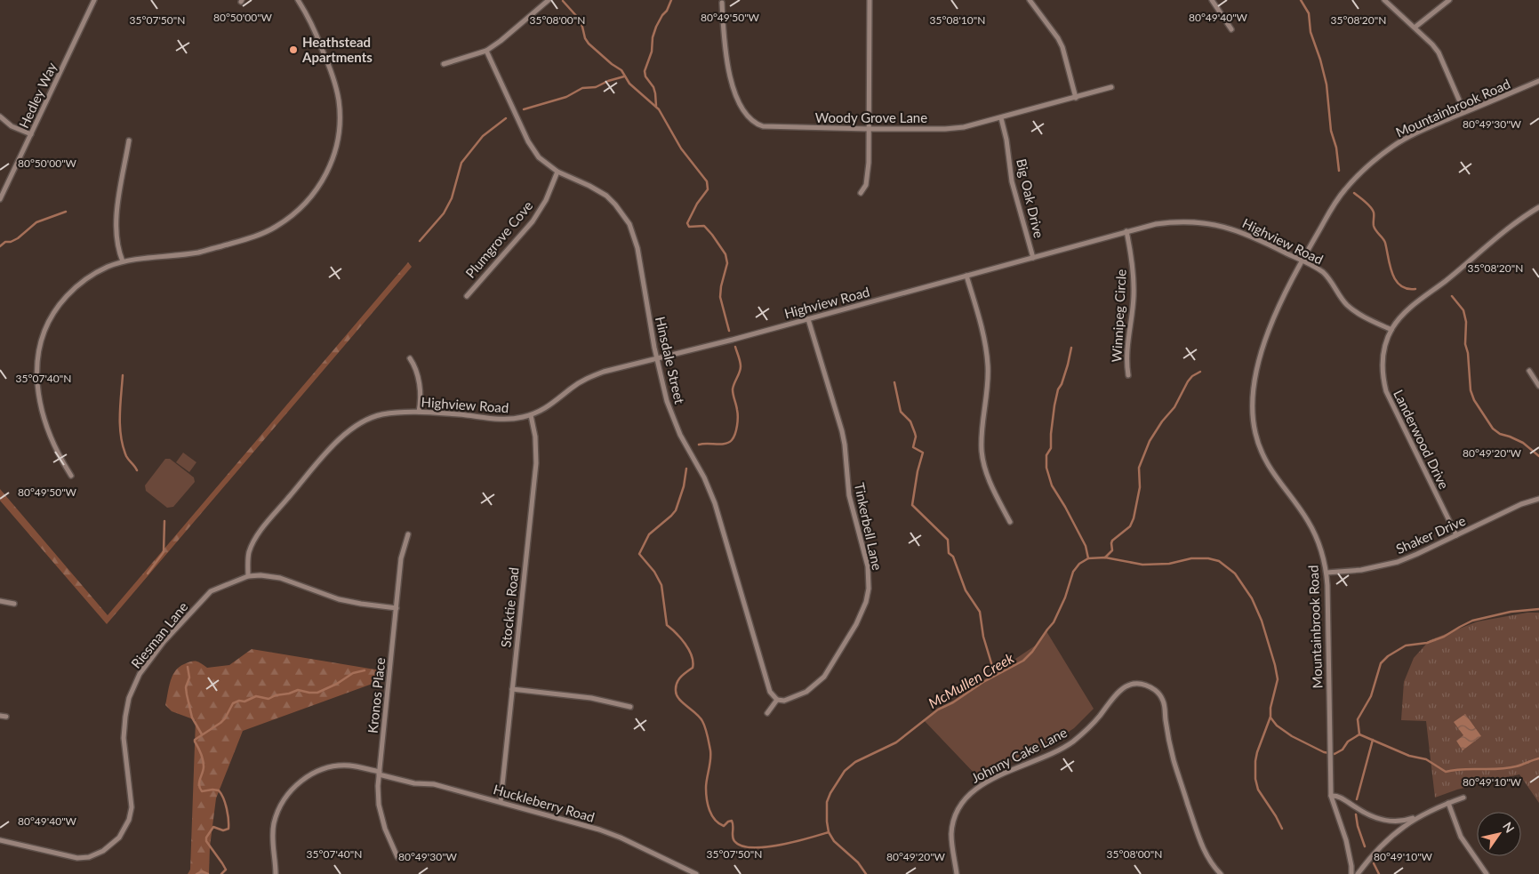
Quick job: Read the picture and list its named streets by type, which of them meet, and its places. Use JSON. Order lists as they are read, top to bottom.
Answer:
{
  "streets": {
    "street": [
      "Hedley Way",
      "Mountainbrook Road",
      "Woody Grove Lane",
      "Big Oak Drive",
      "Plumgrove Cove",
      "Highview Road",
      "Winnipeg Circle",
      "Hinsdale Street",
      "Landerwood Drive",
      "Tinkerbell Lane",
      "Shaker Drive",
      "Stocktie Road",
      "Riesman Lane",
      "Kronos Place",
      "Johnny Cake Lane",
      "Huckleberry Road"
    ]
  },
  "crossings": [
    ["Mountainbrook Road", "Highview Road"],
    ["Mountainbrook Road", "Shaker Drive"],
    ["Woody Grove Lane", "Big Oak Drive"],
    ["Big Oak Drive", "Highview Road"],
    ["Plumgrove Cove", "Hinsdale Street"],
    ["Highview Road", "Winnipeg Circle"],
    ["Highview Road", "Hinsdale Street"],
    ["Highview Road", "Landerwood Drive"],
    ["Highview Road", "Tinkerbell Lane"],
    ["Highview Road", "Stocktie Road"],
    ["Highview Road", "Riesman Lane"],
    ["Hinsdale Street", "Tinkerbell Lane"],
    ["Landerwood Drive", "Shaker Drive"],
    ["Stocktie Road", "Huckleberry Road"],
    ["Riesman Lane", "Kronos Place"],
    ["Kronos Place", "Huckleberry Road"]
  ],
  "water": ["McMullen Creek"],
  "places": ["Heathstead Apartments"],
  "north": "top right",
  "coordinates": [
    "80°50'00\"W",
    "80°49'50\"W",
    "80°49'40\"W",
    "35°07'50\"N",
    "35°08'00\"N",
    "35°08'10\"N",
    "35°08'20\"N",
    "80°49'30\"W",
    "35°07'40\"N",
    "80°49'20\"W",
    "80°49'10\"W"
  ]
}
